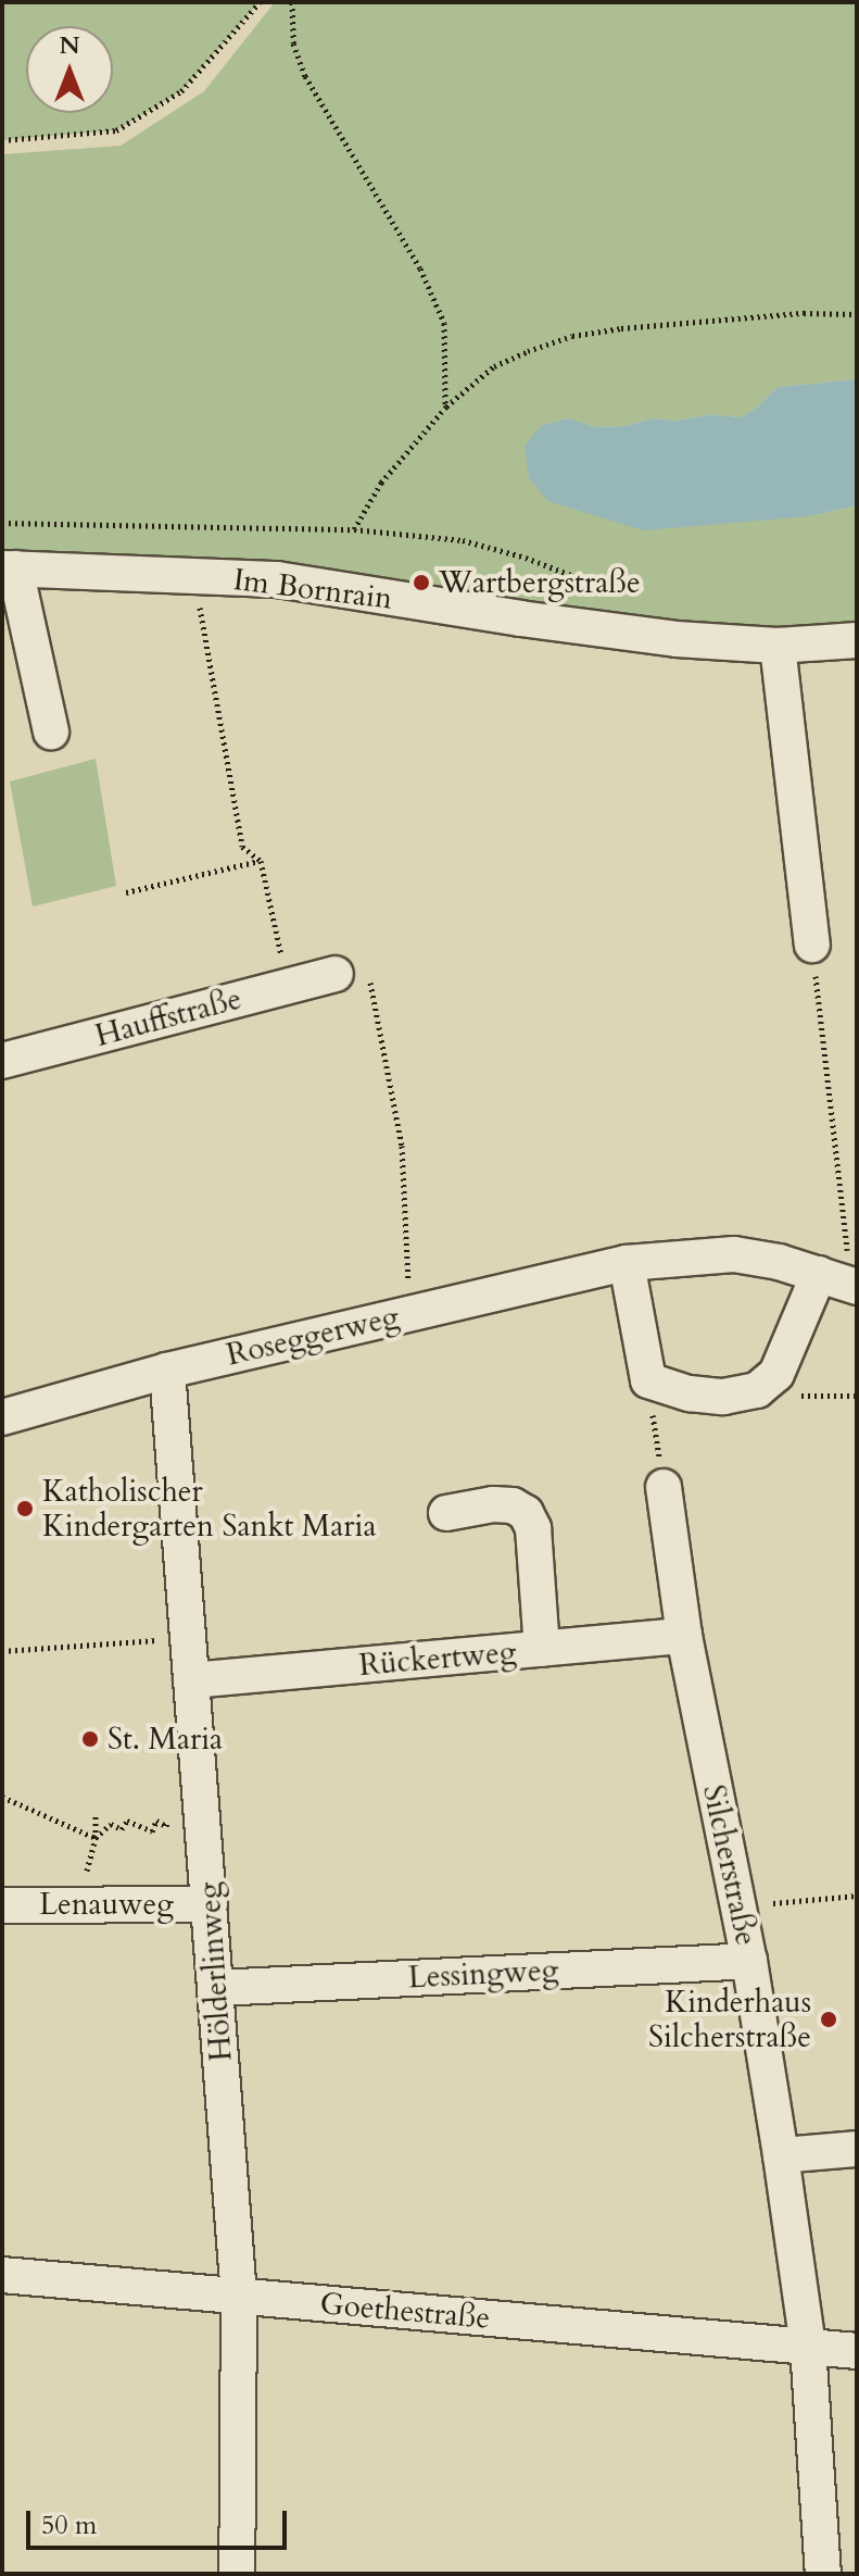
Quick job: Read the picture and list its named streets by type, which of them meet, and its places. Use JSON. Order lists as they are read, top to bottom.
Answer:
{
  "streets": {
    "street": [
      "Im Bornrain",
      "Hauffstraße",
      "Roseggerweg",
      "Rückertweg",
      "Silcherstraße",
      "Lenauweg",
      "Hölderlinweg",
      "Lessingweg",
      "Goethestraße"
    ]
  },
  "crossings": [
    ["Roseggerweg", "Hölderlinweg"],
    ["Rückertweg", "Silcherstraße"],
    ["Rückertweg", "Hölderlinweg"],
    ["Silcherstraße", "Lessingweg"],
    ["Silcherstraße", "Goethestraße"],
    ["Lenauweg", "Hölderlinweg"],
    ["Hölderlinweg", "Lessingweg"],
    ["Hölderlinweg", "Goethestraße"]
  ],
  "places": [
    "Wartbergstraße",
    "Katholischer Kindergarten Sankt Maria",
    "St. Maria",
    "Kinderhaus Silcherstraße"
  ],
  "scale_bar": "50 m",
  "north": "top"
}
